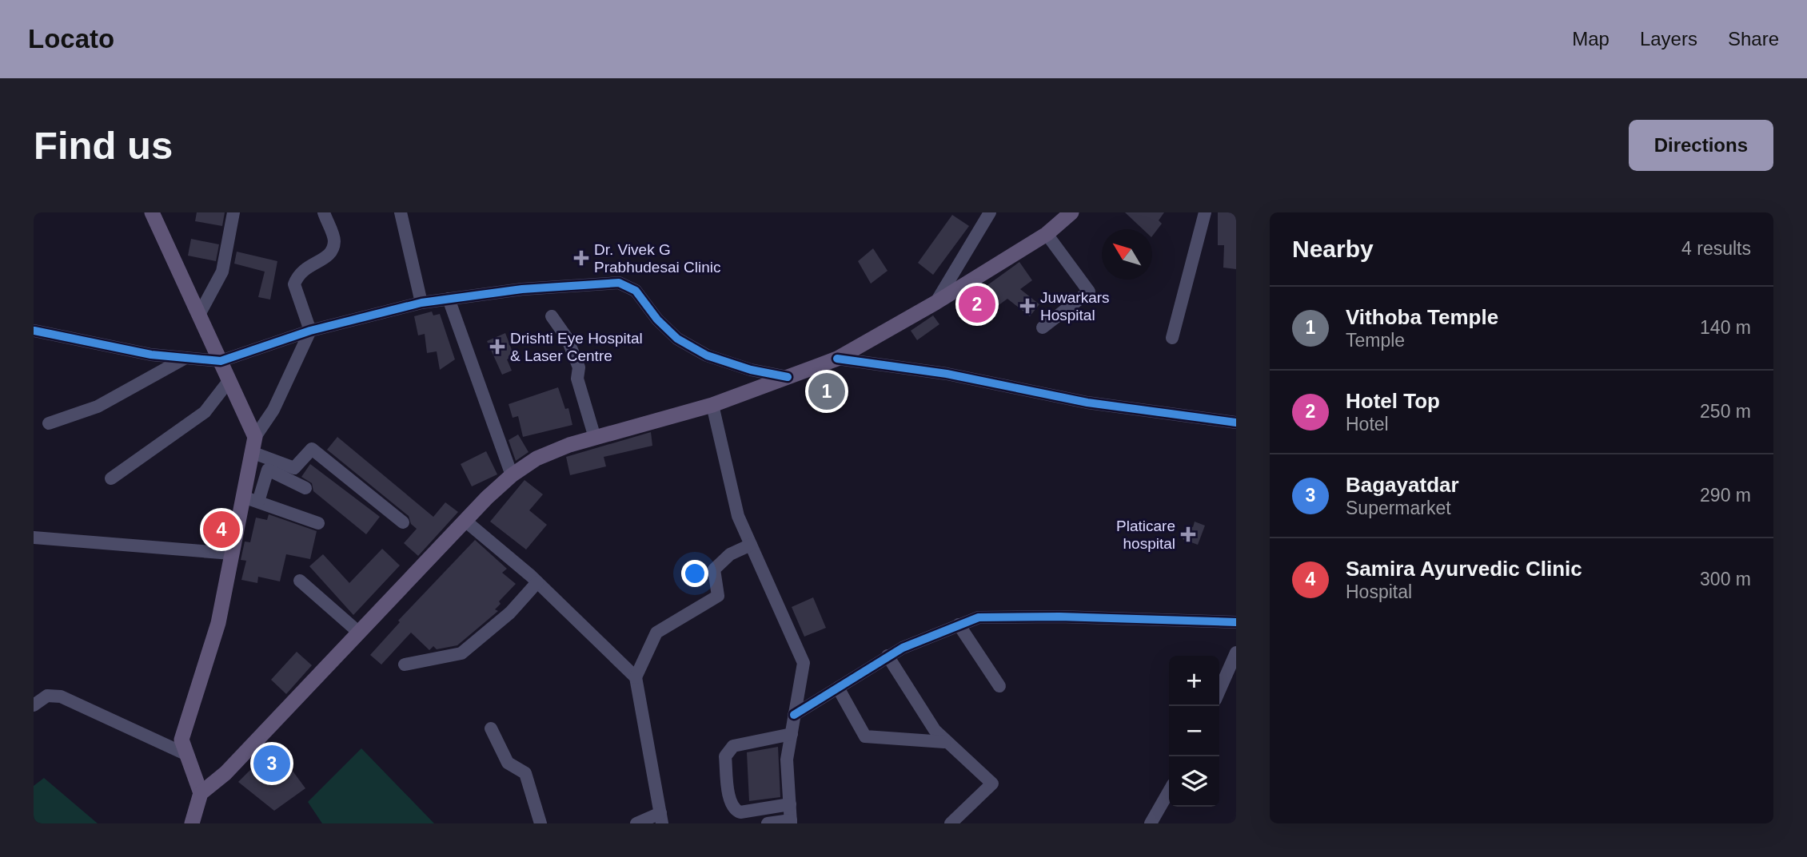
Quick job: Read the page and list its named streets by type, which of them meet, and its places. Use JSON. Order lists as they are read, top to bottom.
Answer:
{
  "places": {
    "health": [
      "Dr. Vivek G Prabhudesai Clinic",
      "Juwarkars Hospital",
      "Drishti Eye Hospital & Laser Centre",
      "Platicare hospital"
    ]
  },
  "north": "top left",
  "page": {
    "header": "Locato",
    "nav": ["Map", "Layers", "Share"],
    "buttons": "Directions",
    "title": "Find us",
    "heading": ["Nearby", "4 results"],
    "pins": [
      "2",
      "1",
      "4",
      "3"
    ],
    "list": [
      {
        "mark": "1",
        "name": "Vithoba Temple",
        "note": "Temple",
        "value": "140 m"
      },
      {
        "mark": "2",
        "name": "Hotel Top",
        "note": "Hotel",
        "value": "250 m"
      },
      {
        "mark": "3",
        "name": "Bagayatdar",
        "note": "Supermarket",
        "value": "290 m"
      },
      {
        "mark": "4",
        "name": "Samira Ayurvedic Clinic",
        "note": "Hospital",
        "value": "300 m"
      }
    ],
    "map_buttons": ["+", "−"]
  }
}
